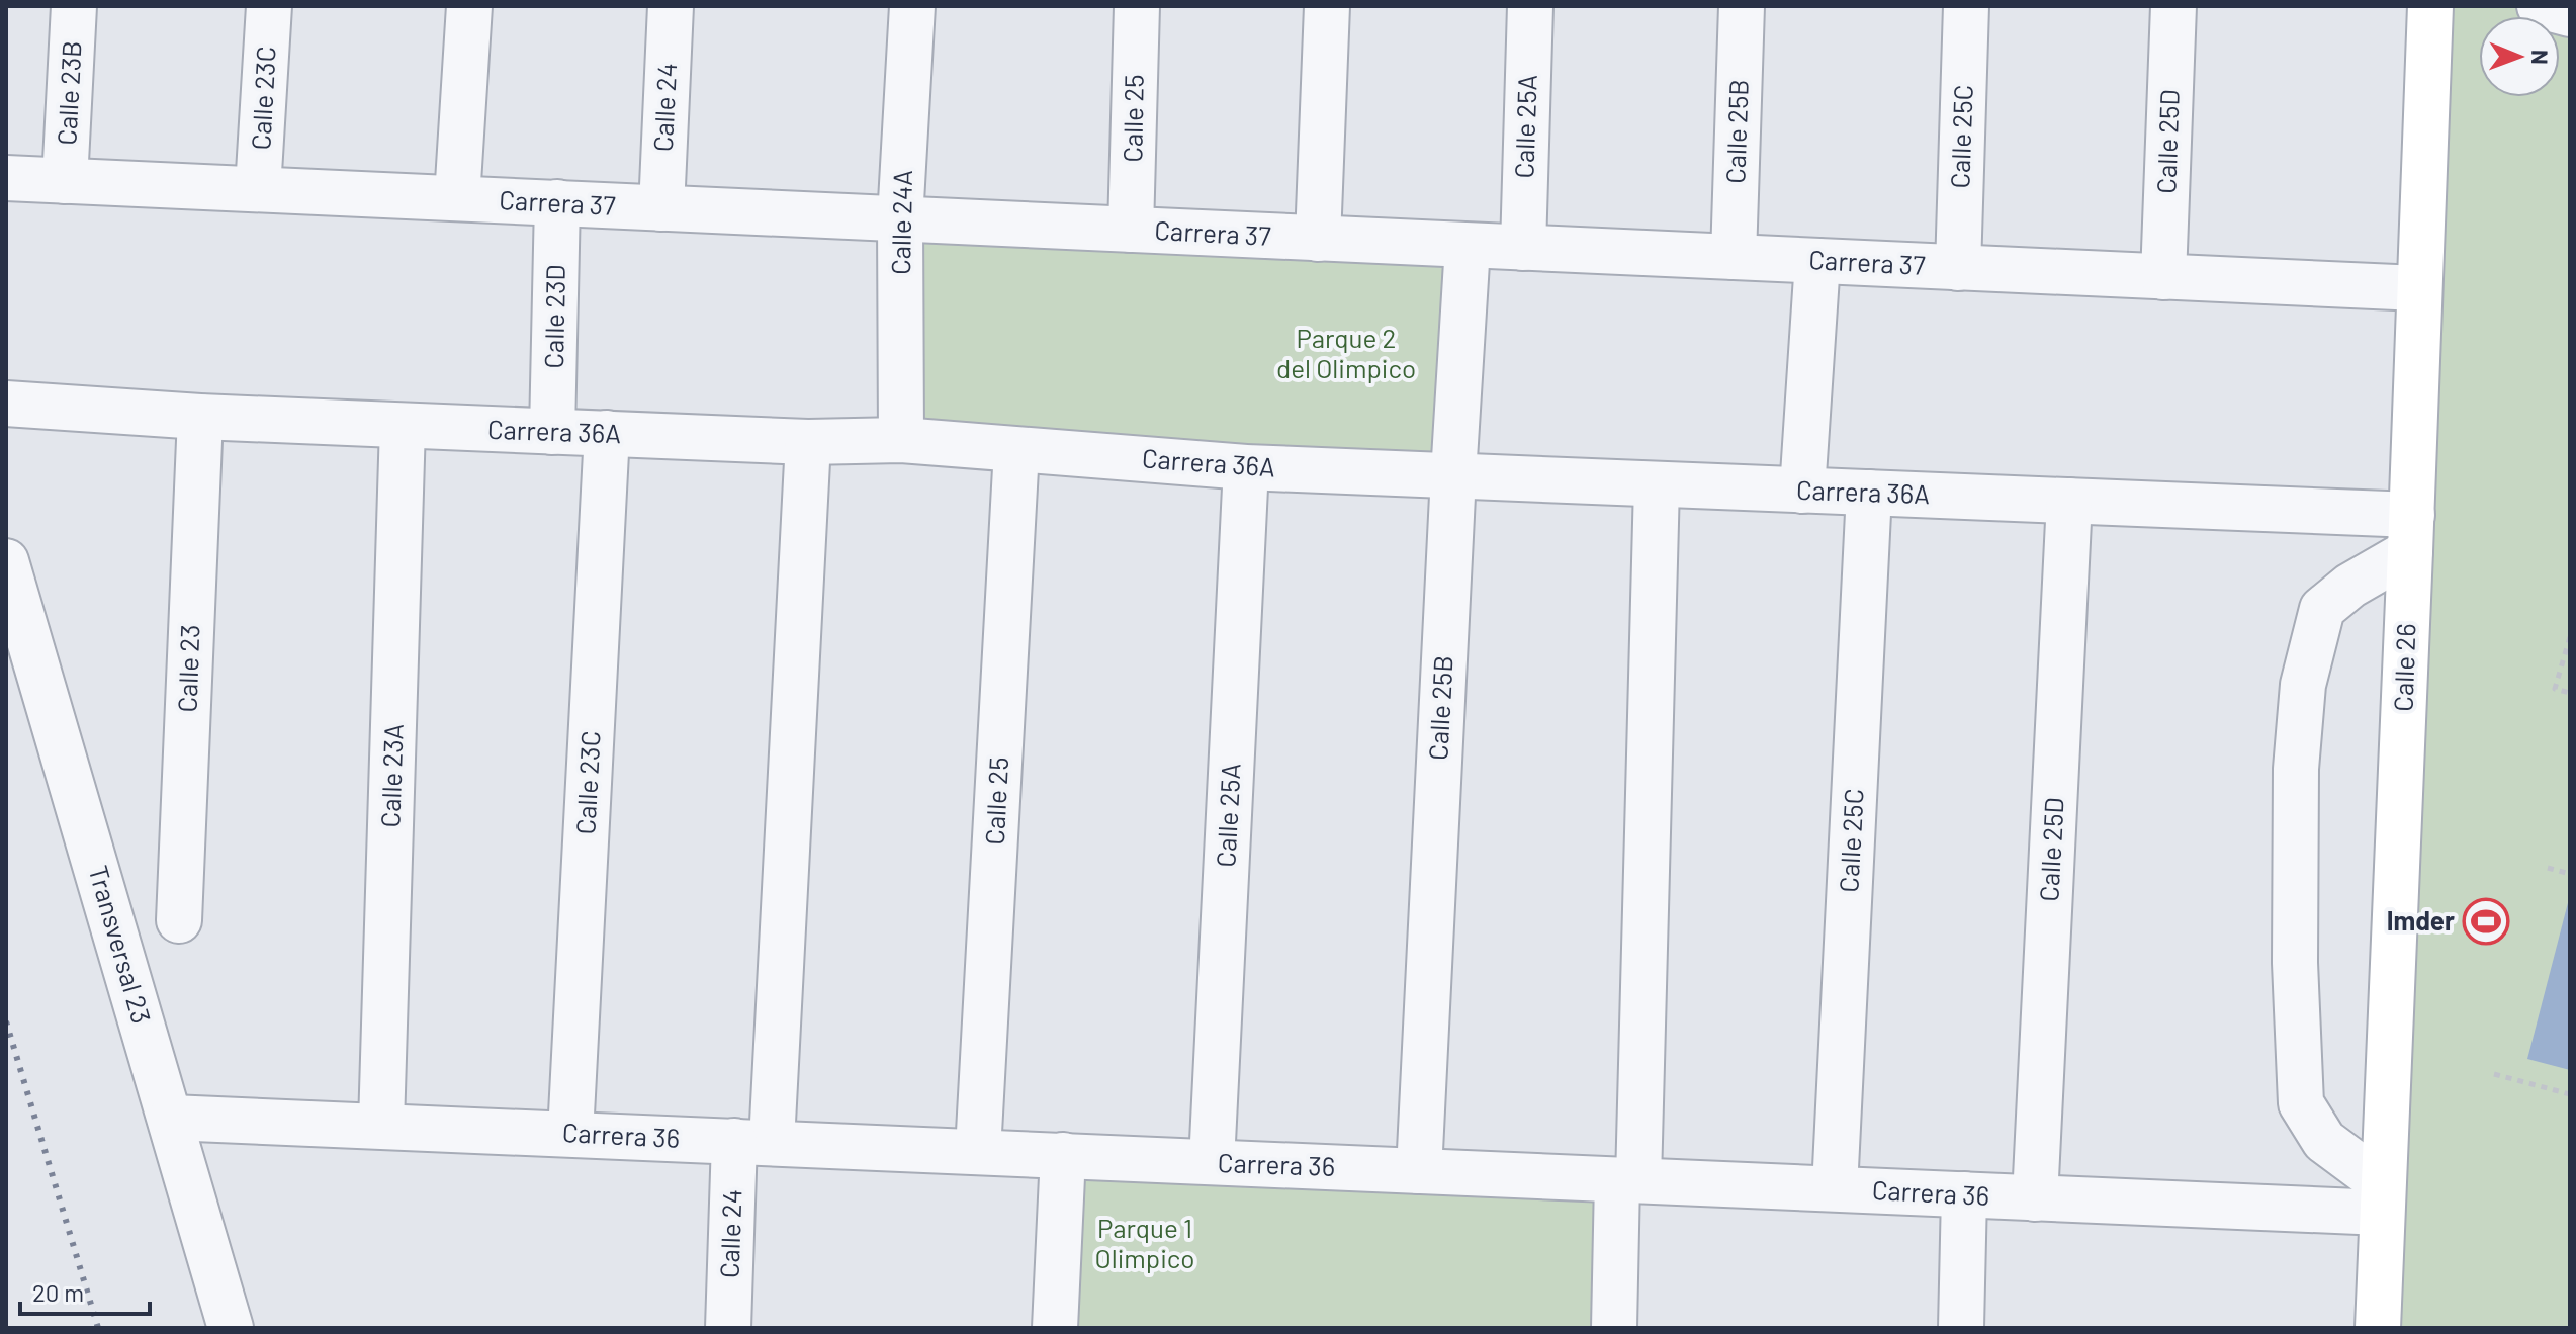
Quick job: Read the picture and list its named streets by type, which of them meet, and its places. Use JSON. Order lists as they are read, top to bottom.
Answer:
{
  "streets": {
    "street": [
      "Calle 23B",
      "Calle 23C",
      "Calle 24",
      "Calle 25",
      "Calle 25A",
      "Calle 25B",
      "Calle 25C",
      "Calle 25D",
      "Carrera 37",
      "Calle 24A",
      "Calle 23D",
      "Carrera 36A",
      "Calle 26",
      "Calle 23",
      "Calle 23A",
      "Transversal 23",
      "Carrera 36"
    ]
  },
  "crossings": [
    ["Calle 23B", "Carrera 37"],
    ["Calle 23C", "Carrera 37"],
    ["Calle 23C", "Carrera 36A"],
    ["Calle 23C", "Carrera 36"],
    ["Calle 24", "Carrera 37"],
    ["Calle 24", "Carrera 36A"],
    ["Calle 24", "Carrera 36"],
    ["Calle 25", "Carrera 37"],
    ["Calle 25", "Carrera 36A"],
    ["Calle 25", "Carrera 36"],
    ["Calle 25A", "Carrera 37"],
    ["Calle 25A", "Carrera 36A"],
    ["Calle 25A", "Carrera 36"],
    ["Calle 25B", "Carrera 37"],
    ["Calle 25B", "Carrera 36A"],
    ["Calle 25B", "Carrera 36"],
    ["Calle 25C", "Carrera 37"],
    ["Calle 25C", "Carrera 36A"],
    ["Calle 25C", "Carrera 36"],
    ["Calle 25D", "Carrera 37"],
    ["Calle 25D", "Carrera 36A"],
    ["Calle 25D", "Carrera 36"],
    ["Carrera 37", "Calle 24A"],
    ["Carrera 37", "Calle 23D"],
    ["Carrera 37", "Calle 26"],
    ["Calle 24A", "Carrera 36A"],
    ["Calle 23D", "Carrera 36A"],
    ["Carrera 36A", "Calle 26"],
    ["Carrera 36A", "Calle 23"],
    ["Carrera 36A", "Calle 23A"],
    ["Calle 26", "Carrera 36"],
    ["Calle 23A", "Carrera 36"],
    ["Transversal 23", "Carrera 36"]
  ],
  "parks": ["Parque 2 del Olimpico", "Parque 1 Olimpico"],
  "places": {
    "sports": ["Imder"]
  },
  "scale_bar": "20 m",
  "north": "right"
}
